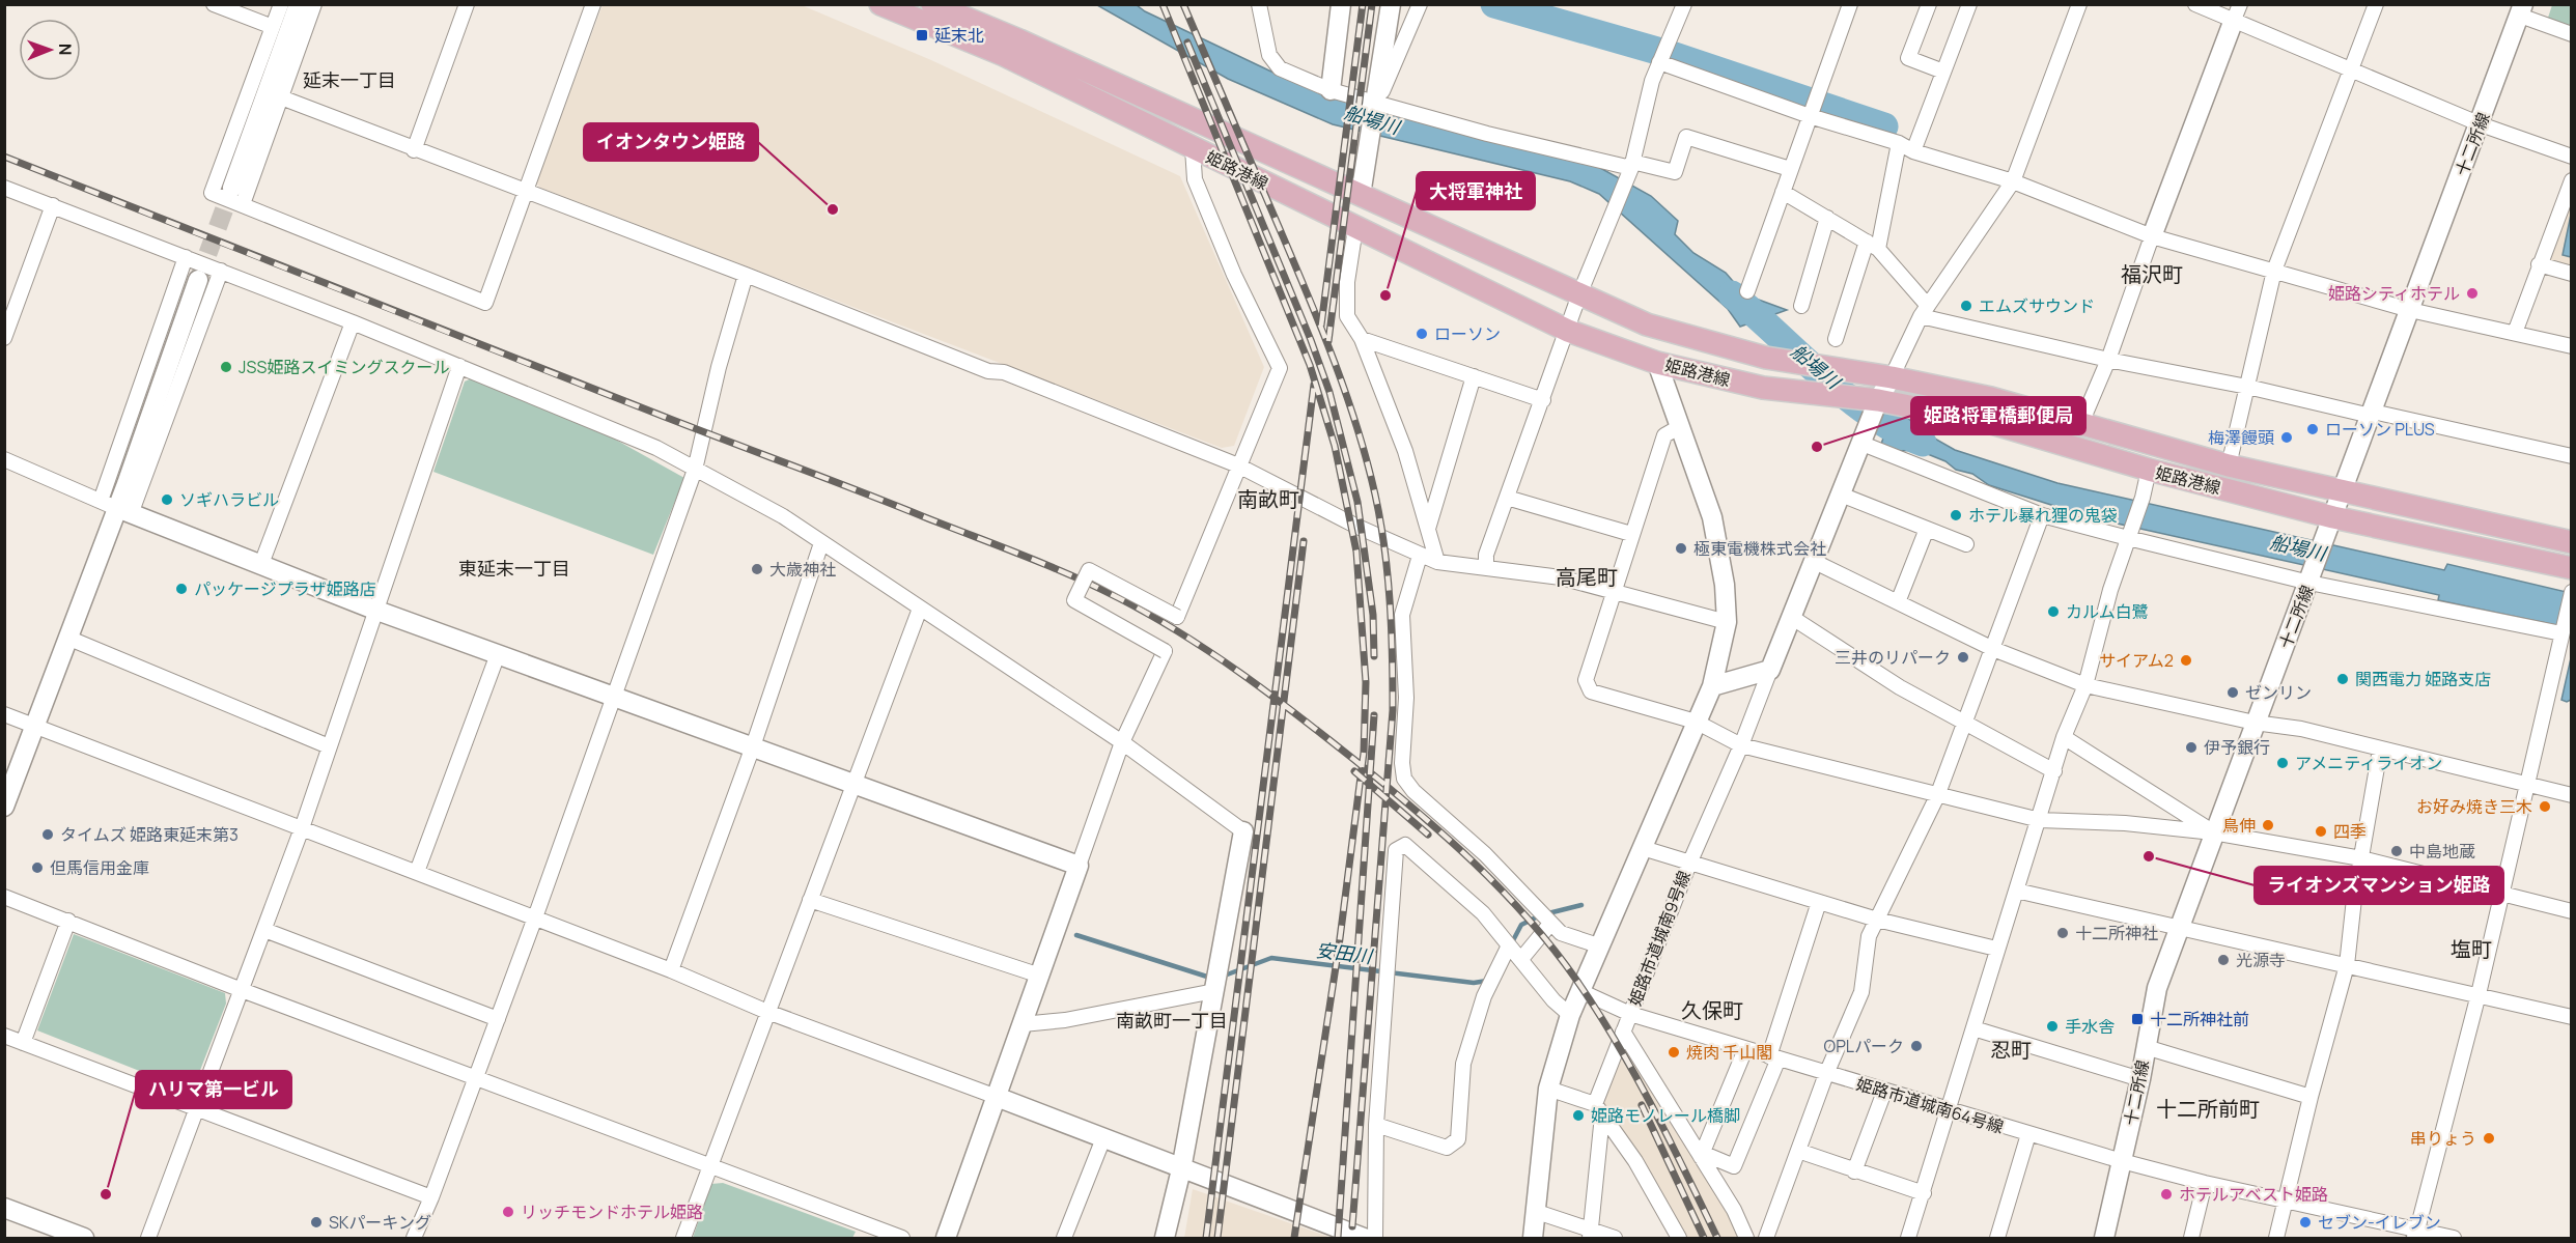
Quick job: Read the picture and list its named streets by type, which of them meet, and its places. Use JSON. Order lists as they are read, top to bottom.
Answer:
{
  "streets": {
    "main road": ["姫路港線"],
    "street": ["十二所線", "姫路市道城南9号線", "姫路市道城南64号線"]
  },
  "crossings": [
    ["十二所線", "姫路港線"],
    ["十二所線", "姫路市道城南64号線"],
    ["姫路市道城南9号線", "姫路市道城南64号線"]
  ],
  "districts": [
    "延末一丁目",
    "福沢町",
    "南畝町",
    "東延末一丁目",
    "高尾町",
    "塩町",
    "久保町",
    "南畝町一丁目",
    "忍町",
    "十二所前町"
  ],
  "water": ["船場川", "安田川"],
  "places": {
    "transit": ["延末北", "十二所神社前"],
    "other": [
      "イオンタウン姫路",
      "姫路シティホテル",
      "大将軍神社",
      "エムズサウンド",
      "ローソン",
      "JSS姫路スイミングスクール",
      "ローソン PLUS",
      "梅澤饅頭",
      "姫路将軍橋郵便局",
      "ソギハラビル",
      "ホテル暴れ狸の鬼袋",
      "極東電機株式会社",
      "大歳神社",
      "パッケージプラザ姫路店",
      "カルム白鷺",
      "三井のリパーク",
      "サイアム2",
      "関西電力 姫路支店",
      "ゼンリン",
      "伊予銀行",
      "アメニティライオン",
      "お好み焼き三木",
      "鳥伸",
      "四季",
      "タイムズ 姫路東延末第3",
      "中島地蔵",
      "ライオンズマンション姫路",
      "但馬信用金庫",
      "十二所神社",
      "光源寺",
      "手水舎",
      "OPLパーク",
      "焼肉 千山閣",
      "姫路モノレール橋脚",
      "串りょう",
      "ハリマ第一ビル",
      "ホテルアベスト姫路",
      "リッチモンドホテル姫路",
      "SKパーキング",
      "セブン-イレブン"
    ]
  },
  "north": "right"
}
